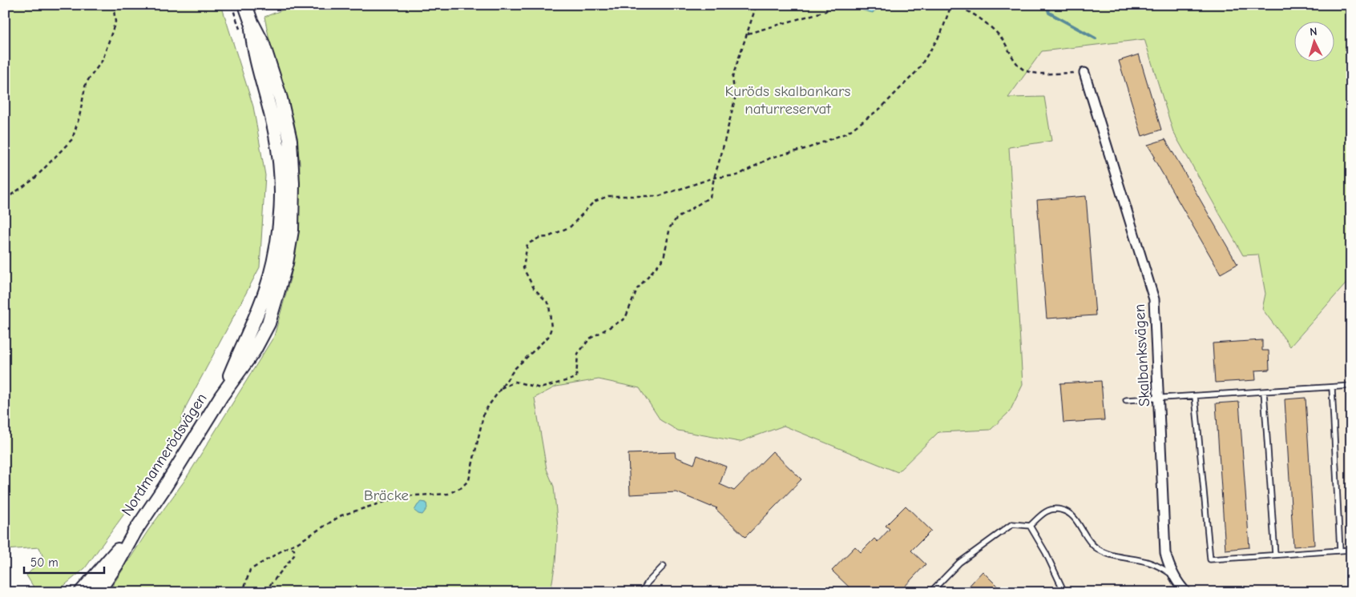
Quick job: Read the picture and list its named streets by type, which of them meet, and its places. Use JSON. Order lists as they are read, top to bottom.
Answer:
{
  "streets": {
    "main road": ["Nordmannerödsvägen"],
    "street": ["Skalbanksvägen"]
  },
  "parks": ["Kuröds skalbankars naturreservat", "Bräcke"],
  "scale_bar": "50 m",
  "north": "top"
}
